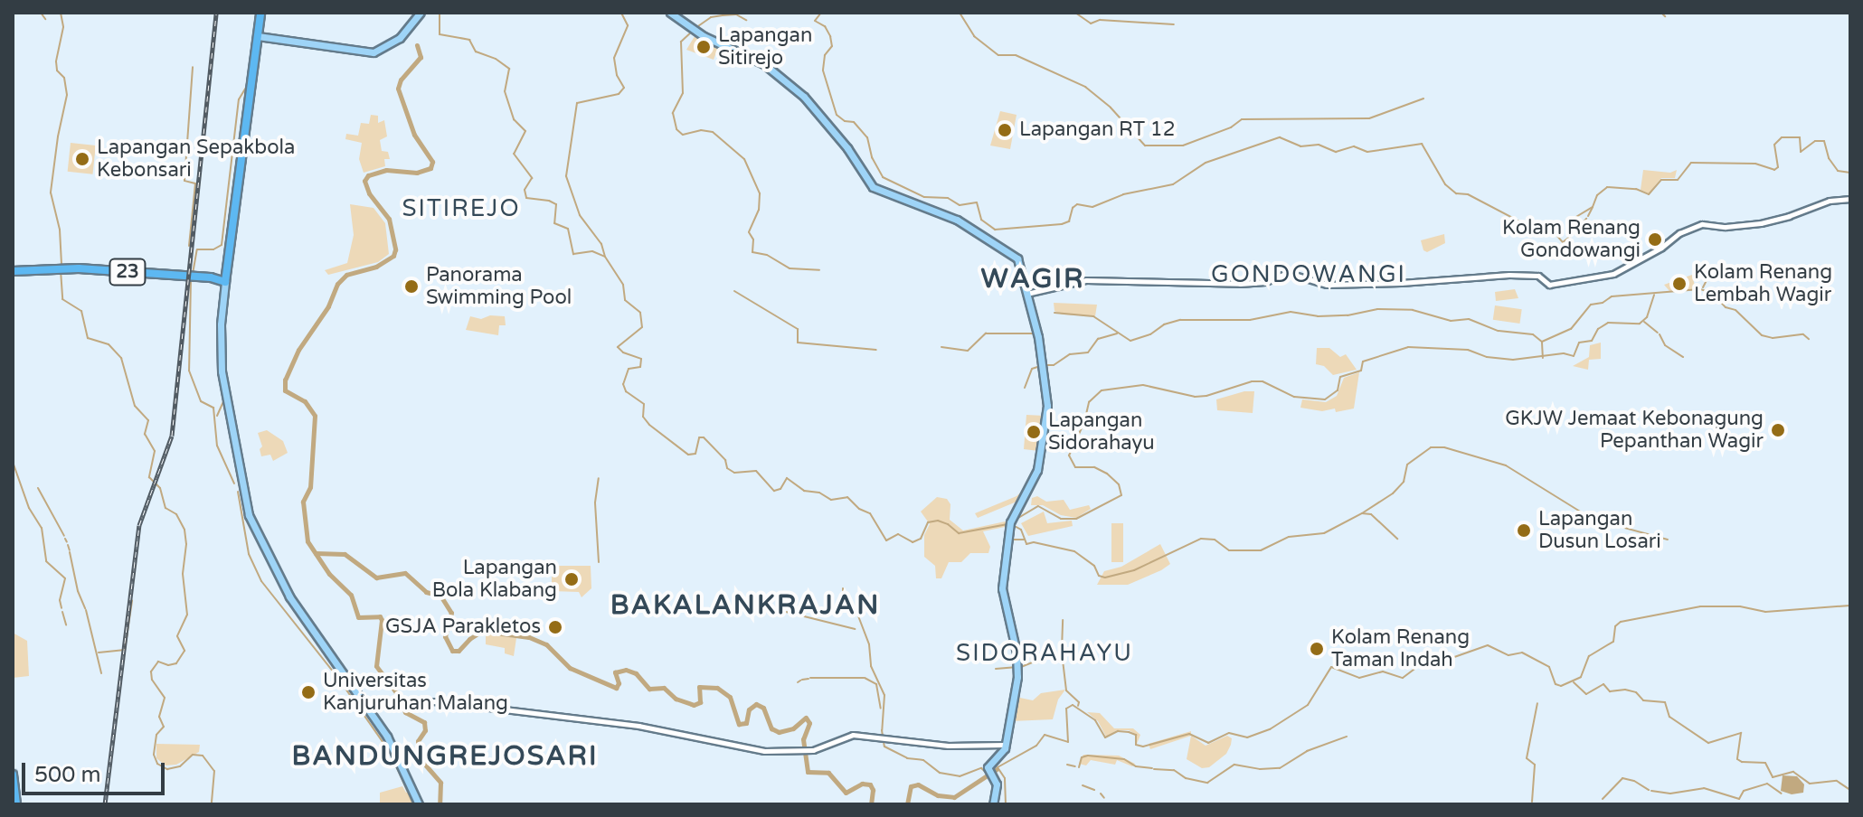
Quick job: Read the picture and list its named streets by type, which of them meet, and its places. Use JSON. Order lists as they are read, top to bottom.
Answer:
{
  "streets": {
    "highway": ["23"]
  },
  "districts": [
    "SITIREJO",
    "GONDOWANGI",
    "WAGIR",
    "BAKALANKRAJAN",
    "SIDORAHAYU",
    "BANDUNGREJOSARI"
  ],
  "places": [
    "Lapangan Sitirejo",
    "Lapangan RT 12",
    "Lapangan Sepakbola Kebonsari",
    "Kolam Renang Gondowangi",
    "Kolam Renang Lembah Wagir",
    "Panorama Swimming Pool",
    "GKJW Jemaat Kebonagung Pepanthan Wagir",
    "Lapangan Sidorahayu",
    "Lapangan Dusun Losari",
    "Lapangan Bola Klabang",
    "GSJA Parakletos",
    "Kolam Renang Taman Indah",
    "Universitas Kanjuruhan Malang"
  ],
  "scale_bar": "500 m"
}
